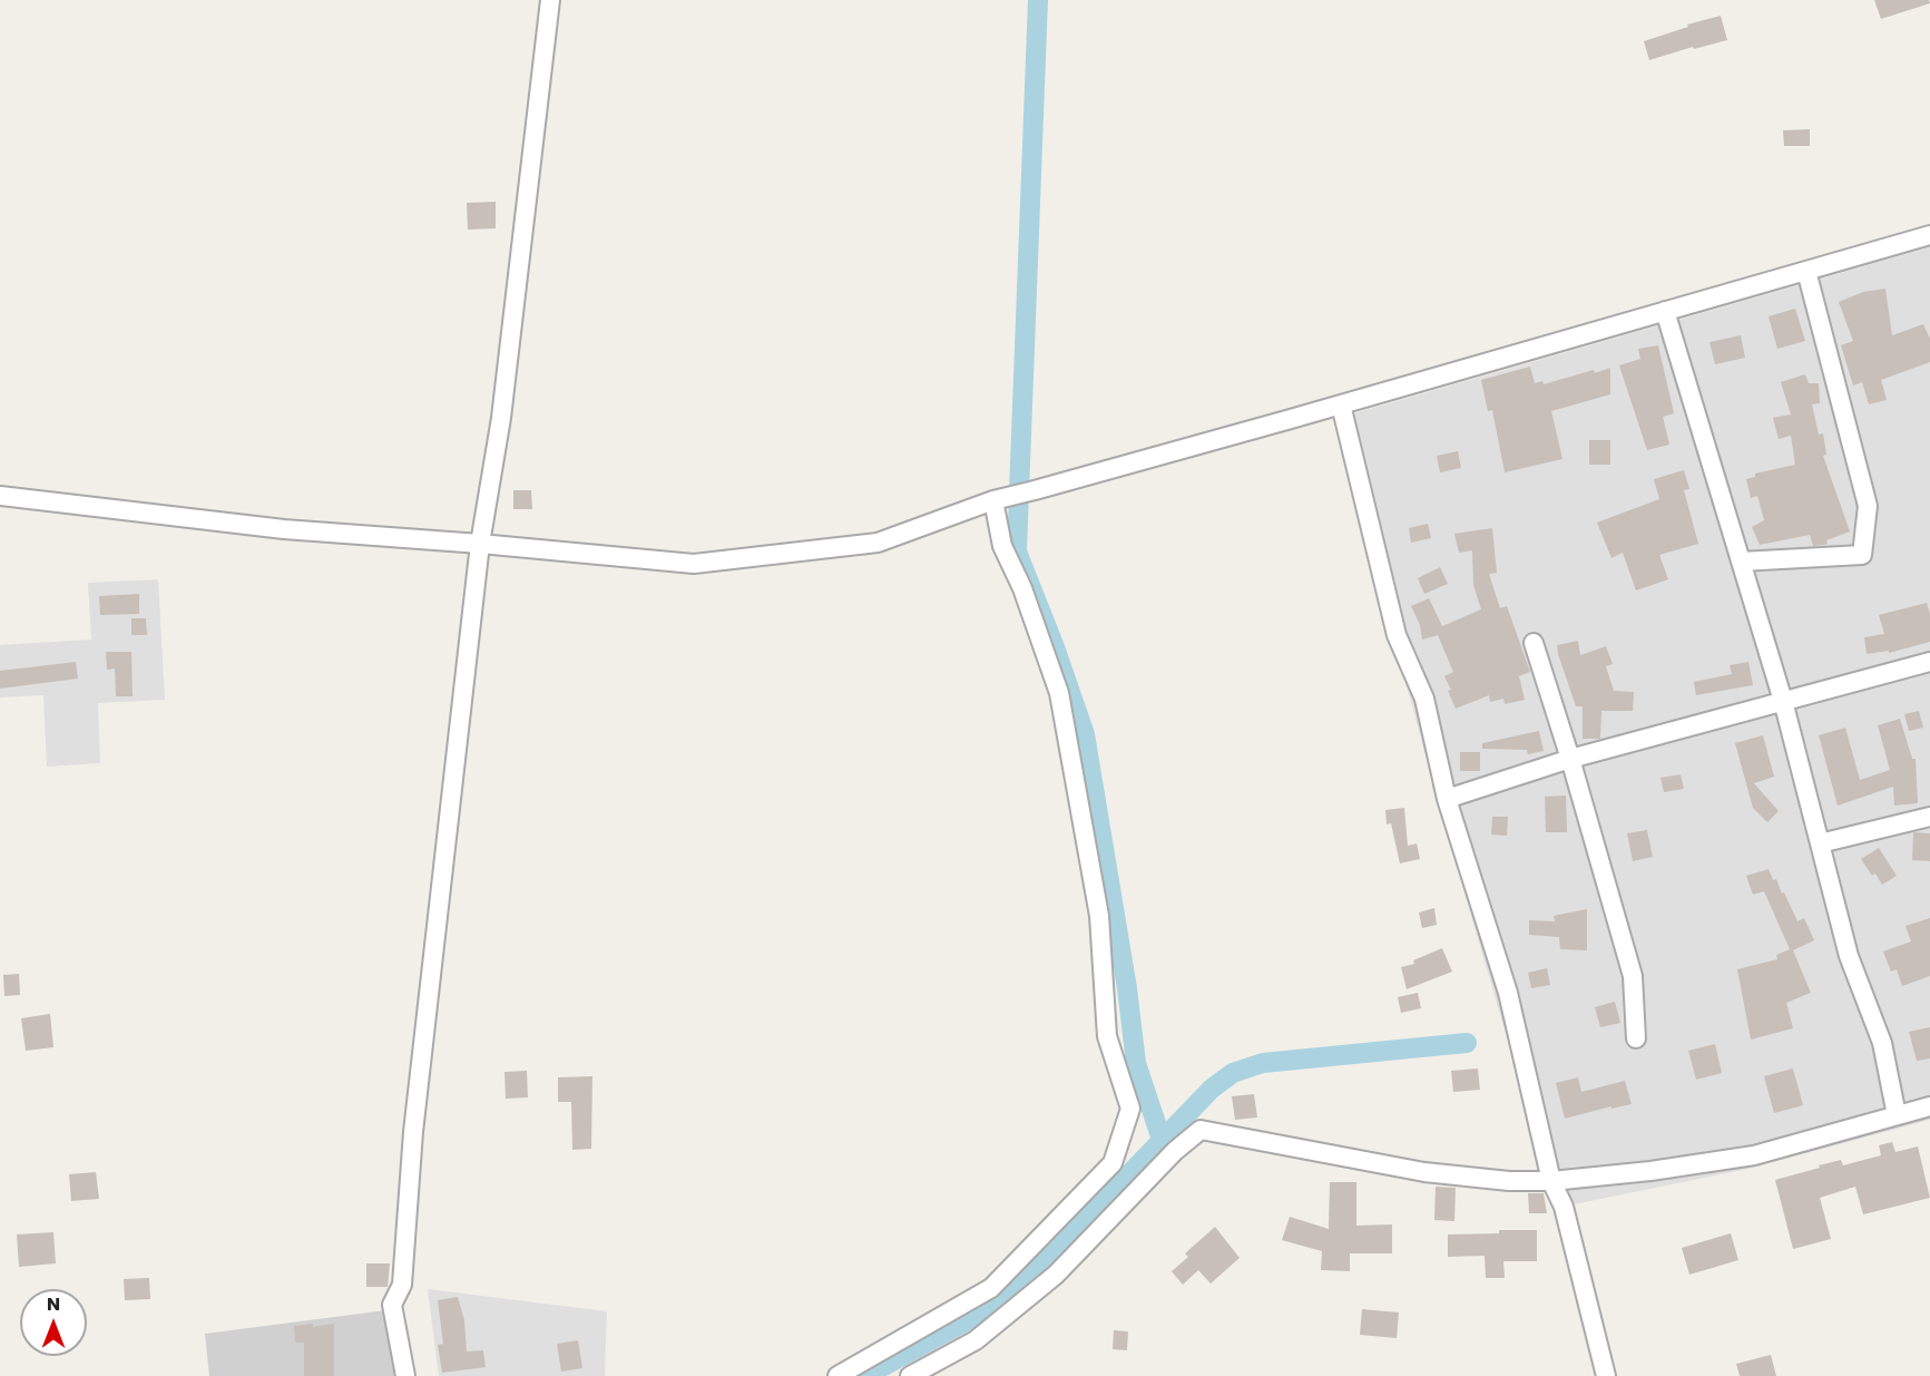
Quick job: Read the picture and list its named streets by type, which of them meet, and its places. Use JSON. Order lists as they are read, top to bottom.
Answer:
{
  "north": "top"
}
